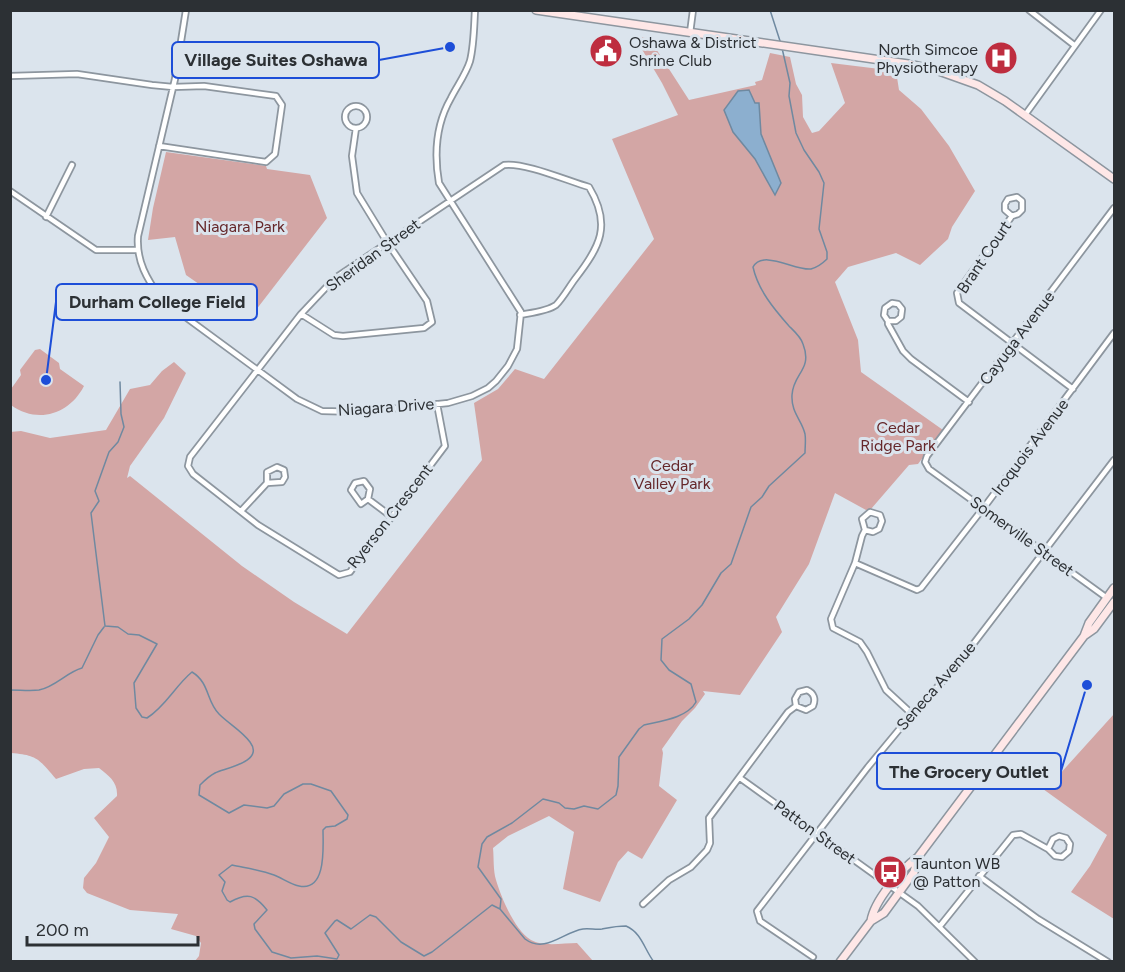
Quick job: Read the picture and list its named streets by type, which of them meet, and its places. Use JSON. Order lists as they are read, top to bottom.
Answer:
{
  "streets": {
    "main road": ["Somerville Street"],
    "street": [
      "Sheridan Street",
      "Brant Court",
      "Cayuga Avenue",
      "Niagara Drive",
      "Iroquois Avenue",
      "Ryerson Crescent",
      "Seneca Avenue",
      "Patton Street"
    ]
  },
  "crossings": [
    ["Sheridan Street", "Niagara Drive"],
    ["Sheridan Street", "Ryerson Crescent"],
    ["Brant Court", "Cayuga Avenue"],
    ["Cayuga Avenue", "Somerville Street"],
    ["Niagara Drive", "Ryerson Crescent"],
    ["Iroquois Avenue", "Somerville Street"],
    ["Somerville Street", "Seneca Avenue"],
    ["Seneca Avenue", "Patton Street"]
  ],
  "parks": ["Niagara Park", "Cedar Ridge Park", "Cedar Valley Park"],
  "places": {
    "other": ["Village Suites Oshawa", "Durham College Field", "The Grocery Outlet"],
    "public building": ["Oshawa & District Shrine Club"],
    "hospital": ["North Simcoe Physiotherapy"],
    "bus stop": ["Taunton WB @ Patton"]
  },
  "scale_bar": "200 m"
}
